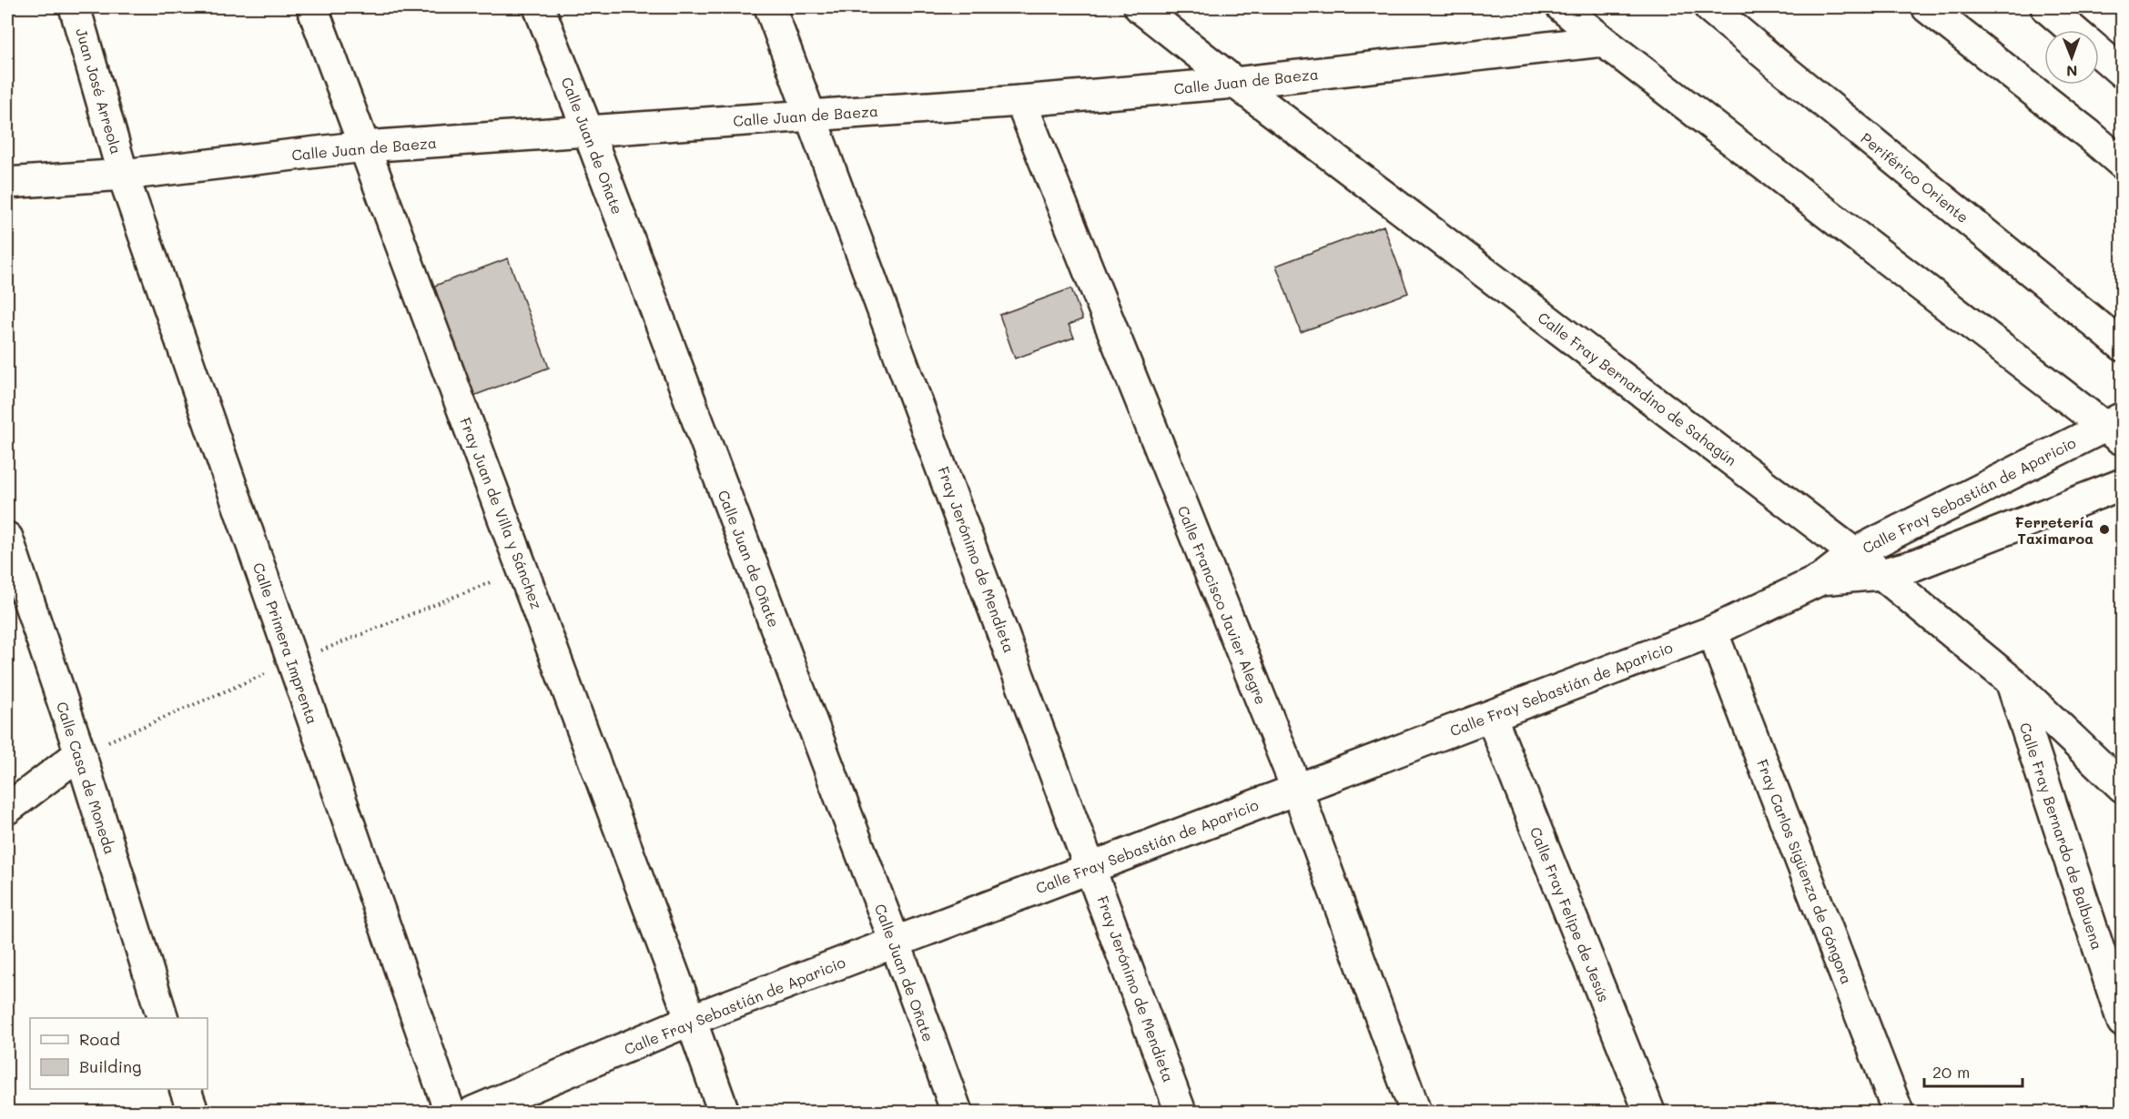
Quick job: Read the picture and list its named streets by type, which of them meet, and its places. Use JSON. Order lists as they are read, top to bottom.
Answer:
{
  "streets": {
    "main road": [
      "Calle Juan de Baeza",
      "Juan José Arreola",
      "Calle Juan de Oñate",
      "Periférico Oriente",
      "Calle Fray Bernardino de Sahagún",
      "Calle Fray Sebastián de Aparicio",
      "Fray Juan de Villa y Sánchez",
      "Fray Jerónimo de Mendieta",
      "Calle Francisco Javier Alegre",
      "Calle Primera Imprenta",
      "Calle Casa de Moneda",
      "Calle Fray Bernardo de Balbuena",
      "Fray Carlos Sigüenza de Góngora",
      "Calle Fray Felipe de Jesús"
    ]
  },
  "crossings": [
    ["Calle Juan de Baeza", "Juan José Arreola"],
    ["Calle Juan de Baeza", "Calle Juan de Oñate"],
    ["Calle Juan de Baeza", "Calle Fray Bernardino de Sahagún"],
    ["Calle Juan de Baeza", "Fray Juan de Villa y Sánchez"],
    ["Calle Juan de Baeza", "Fray Jerónimo de Mendieta"],
    ["Calle Juan de Baeza", "Calle Francisco Javier Alegre"],
    ["Calle Juan de Baeza", "Calle Primera Imprenta"],
    ["Juan José Arreola", "Calle Primera Imprenta"],
    ["Calle Juan de Oñate", "Calle Fray Sebastián de Aparicio"],
    ["Calle Fray Bernardino de Sahagún", "Calle Fray Sebastián de Aparicio"],
    ["Calle Fray Bernardino de Sahagún", "Calle Fray Bernardo de Balbuena"],
    ["Calle Fray Sebastián de Aparicio", "Fray Juan de Villa y Sánchez"],
    ["Calle Fray Sebastián de Aparicio", "Fray Jerónimo de Mendieta"],
    ["Calle Fray Sebastián de Aparicio", "Calle Francisco Javier Alegre"],
    ["Calle Fray Sebastián de Aparicio", "Fray Carlos Sigüenza de Góngora"],
    ["Calle Fray Sebastián de Aparicio", "Calle Fray Felipe de Jesús"]
  ],
  "places": ["Ferretería Taximaroa"],
  "legend": ["Road", "Building"],
  "scale_bar": "20 m",
  "north": "bottom"
}
